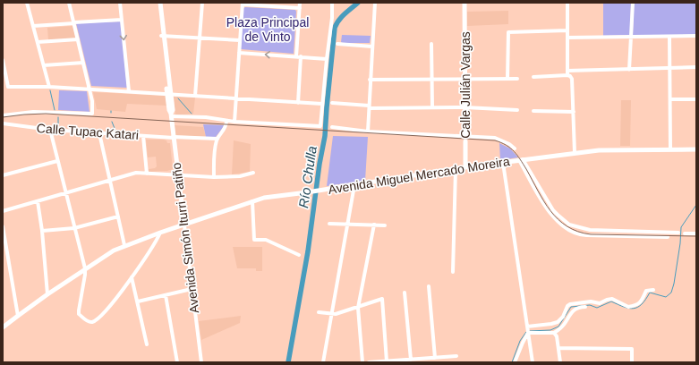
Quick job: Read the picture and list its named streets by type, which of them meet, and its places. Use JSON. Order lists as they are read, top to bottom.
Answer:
{
  "streets": {
    "main road": ["Calle Julián Vargas", "Avenida Miguel Mercado Moreira", "Avenida Simón Iturri Patiño"],
    "street": ["Calle Tupac Katari"]
  },
  "crossings": [
    ["Calle Julián Vargas", "Avenida Miguel Mercado Moreira"],
    ["Calle Tupac Katari", "Avenida Simón Iturri Patiño"],
    ["Avenida Miguel Mercado Moreira", "Avenida Simón Iturri Patiño"]
  ],
  "water": ["Río Chulla"],
  "parks": ["Plaza Principal de Vinto"]
}
